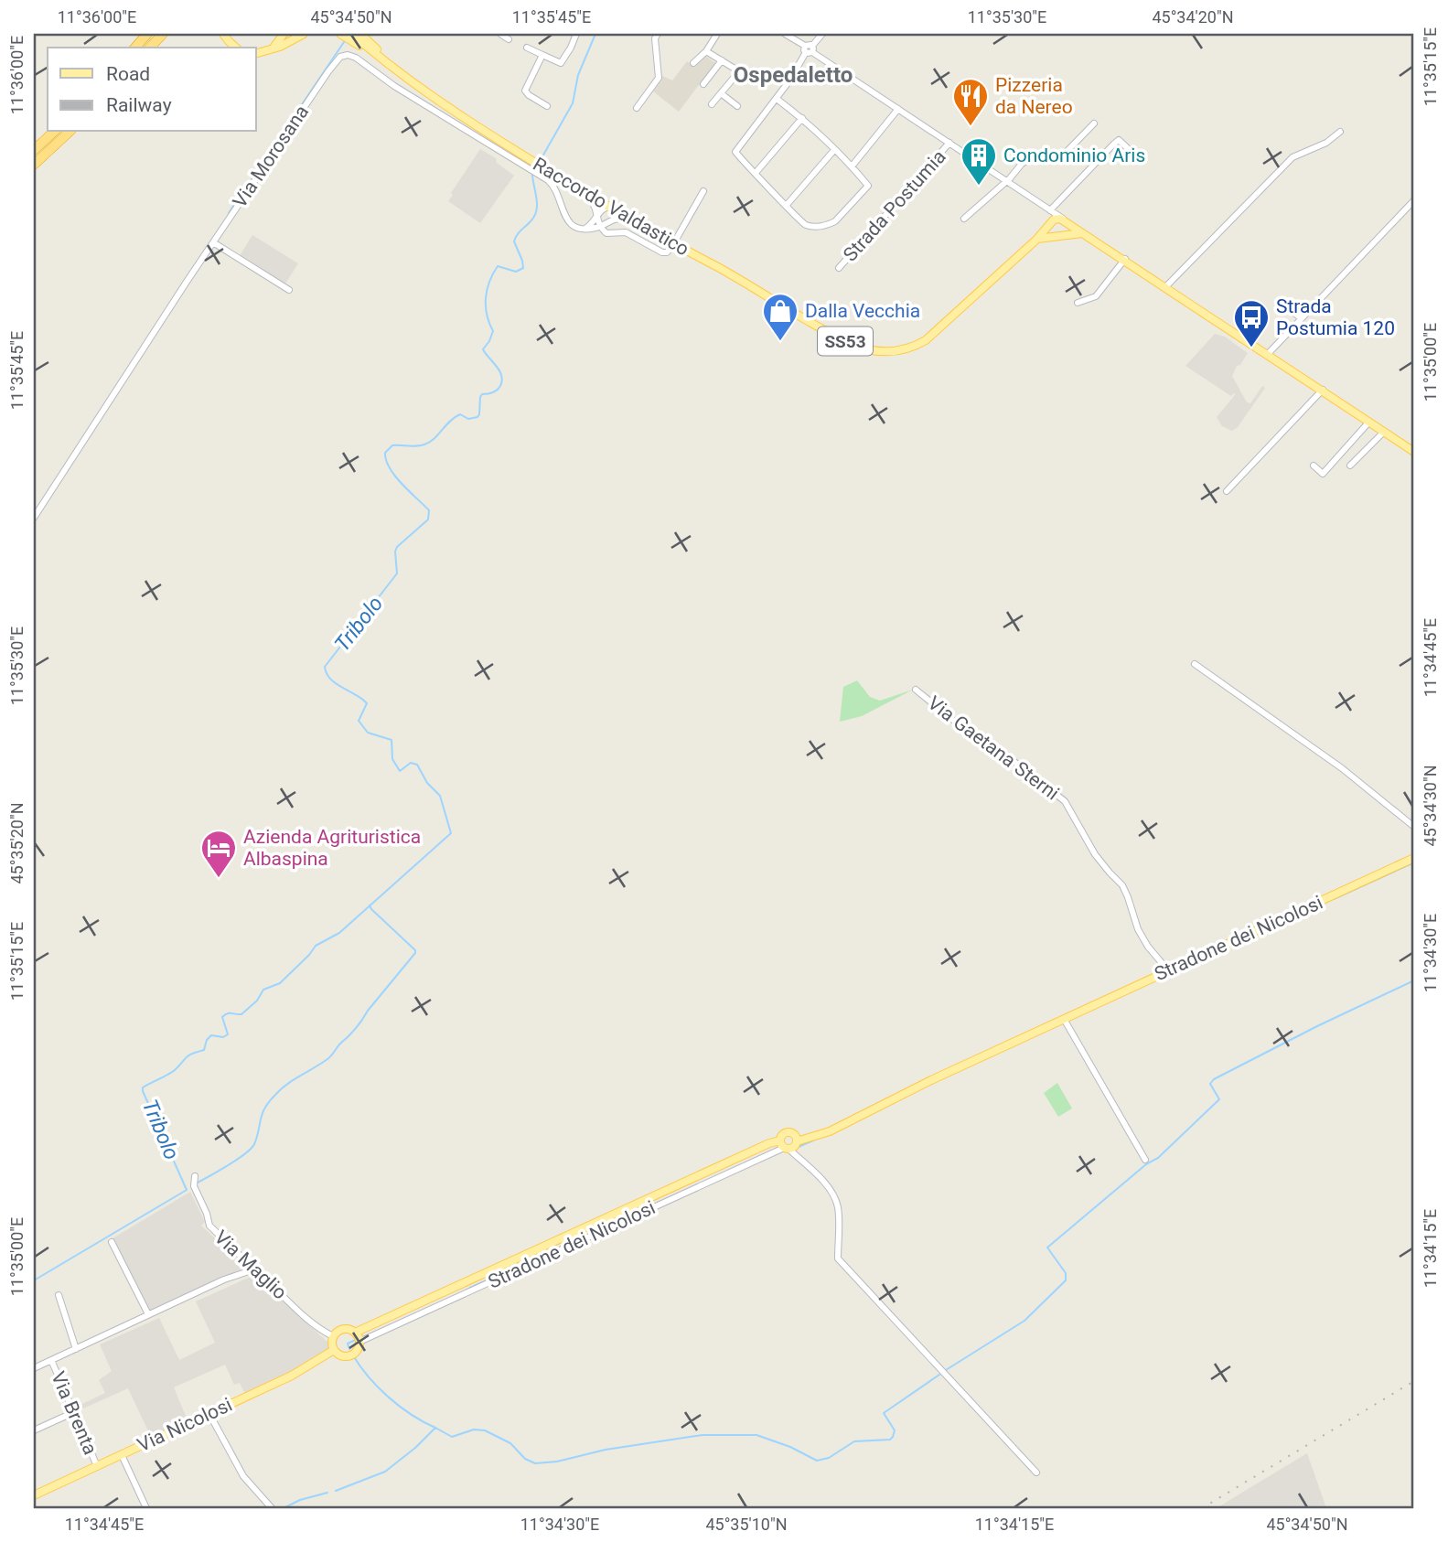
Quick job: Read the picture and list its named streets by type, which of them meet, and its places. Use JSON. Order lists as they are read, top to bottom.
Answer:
{
  "streets": {
    "main road": [
      "Strada Postumia",
      "Raccordo Valdastico",
      "SS53",
      "Stradone dei Nicolosi",
      "Via Nicolosi"
    ],
    "street": [
      "Via Morosana",
      "Via Gaetana Sterni",
      "Via Maglio",
      "Via Brenta"
    ]
  },
  "crossings": [
    ["Strada Postumia", "Raccordo Valdastico"],
    ["Via Gaetana Sterni", "Stradone dei Nicolosi"],
    ["Stradone dei Nicolosi", "Via Maglio"],
    ["Stradone dei Nicolosi", "Via Nicolosi"],
    ["Via Maglio", "Via Nicolosi"],
    ["Via Brenta", "Via Nicolosi"]
  ],
  "districts": ["Ospedaletto"],
  "water": ["Tribolo"],
  "places": {
    "restaurant": ["Pizzeria da Nereo"],
    "building": ["Condominio Aris"],
    "shop": ["Dalla Vecchia"],
    "bus stop": ["Strada Postumia 120"],
    "hotel": ["Azienda Agrituristica Albaspina"]
  },
  "legend": ["Road", "Railway"],
  "coordinates": [
    "11°36'00\"E",
    "45°34'50\"N",
    "11°35'45\"E",
    "11°35'30\"E",
    "45°34'20\"N",
    "11°35'15\"E",
    "11°35'00\"E",
    "11°34'45\"E",
    "45°34'30\"N",
    "45°35'20\"N",
    "11°34'30\"E",
    "11°34'15\"E",
    "45°35'10\"N"
  ]
}
